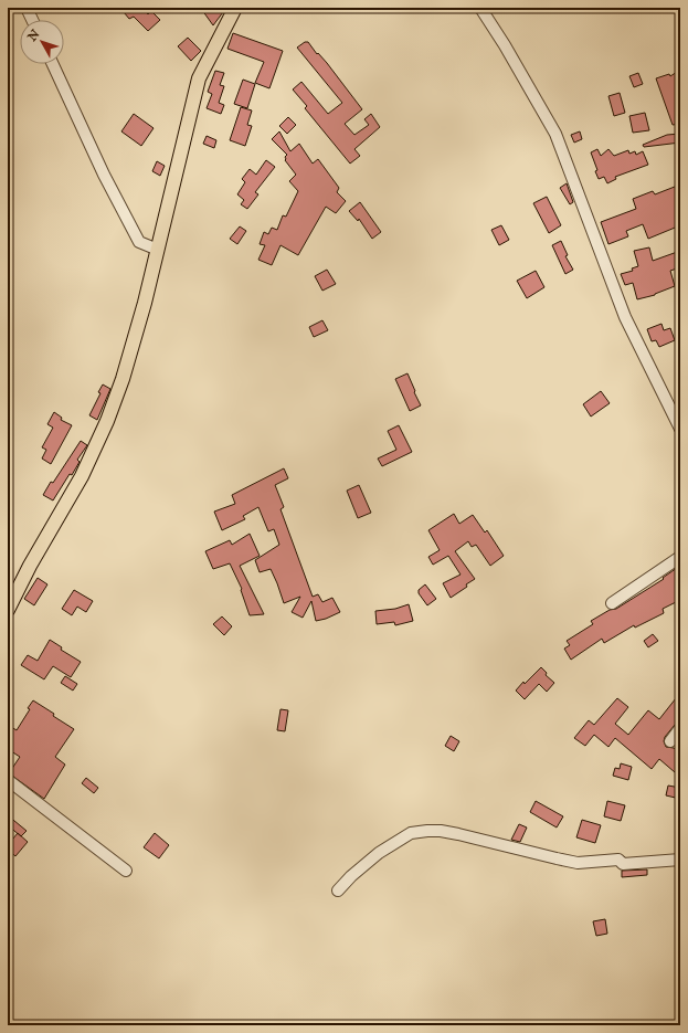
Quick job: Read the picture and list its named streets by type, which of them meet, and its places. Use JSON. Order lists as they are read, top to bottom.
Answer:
{
  "north": "top left"
}
